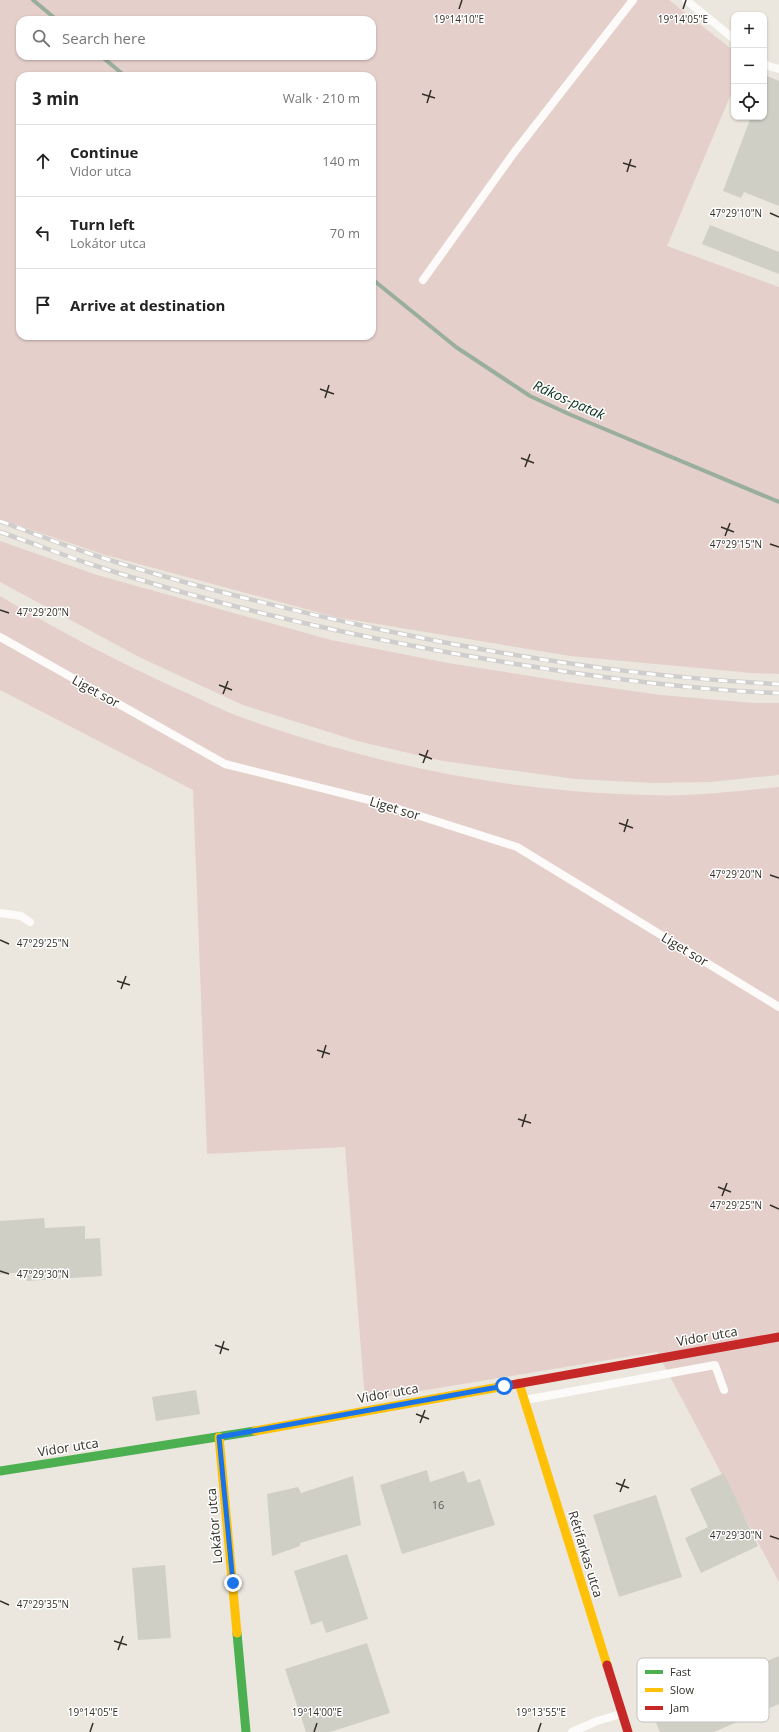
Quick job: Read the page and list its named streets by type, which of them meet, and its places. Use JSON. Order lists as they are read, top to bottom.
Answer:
{
  "streets": {
    "street": ["Vidor utca", "Lokátor utca", "Rétifarkas utca"],
    "lane": ["Liget sor"]
  },
  "crossings": [
    ["Vidor utca", "Lokátor utca"],
    ["Vidor utca", "Rétifarkas utca"]
  ],
  "water": ["Rákos-patak"],
  "house_numbers": ["16"],
  "legend": ["Fast", "Slow", "Jam"],
  "page": {
    "map_buttons": ["+", "−"],
    "search": "Search here",
    "heading": ["3 min", "Walk · 210 m"],
    "list": [
      ["Continue", "Vidor utca", "140 m"],
      ["Turn left", "Lokátor utca", "70 m"],
      "Arrive at destination"
    ]
  },
  "coordinates": [
    "19°14'10\"E",
    "19°14'05\"E",
    "47°29'10\"N",
    "47°29'15\"N",
    "47°29'20\"N",
    "47°29'25\"N",
    "47°29'30\"N",
    "47°29'35\"N",
    "19°14'00\"E",
    "19°13'55\"E"
  ]
}
